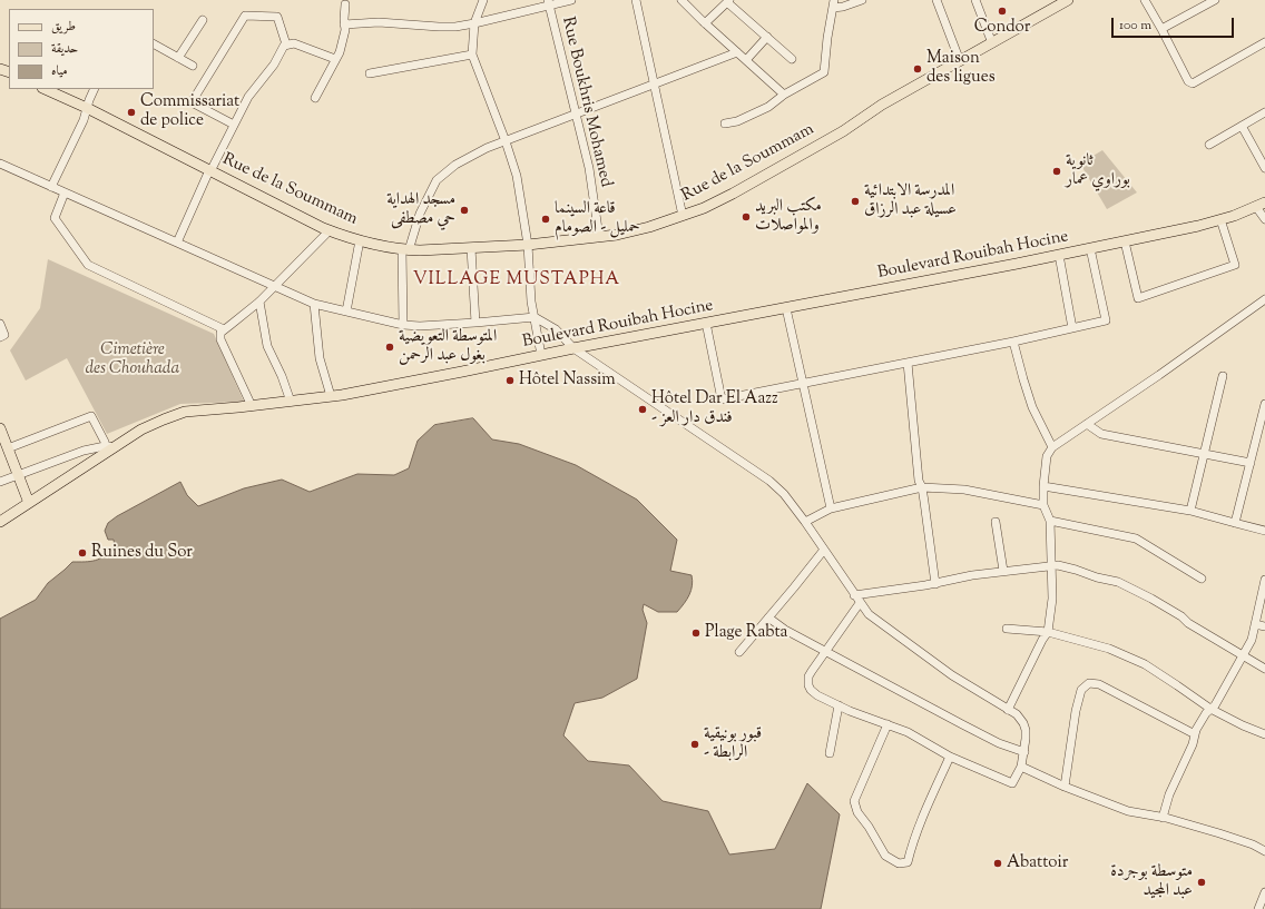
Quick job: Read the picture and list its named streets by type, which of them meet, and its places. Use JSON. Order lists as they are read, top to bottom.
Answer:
{
  "streets": {
    "main road": ["Rue de la Soummam", "Boulevard Rouibah Hocine"],
    "street": ["Rue Boukhris Mohamed"]
  },
  "crossings": [
    ["Rue Boukhris Mohamed", "Rue de la Soummam"]
  ],
  "districts": ["VILLAGE MUSTAPHA"],
  "parks": ["Cimetière des Chouhada"],
  "places": [
    "Condor",
    "Maison des ligues",
    "Commissariat de police",
    "ثانوية بوراوي عمار",
    "المدرسة الابتدائية عسيلة عبد الرزاق",
    "مسجد الهداية حي مصطفى",
    "مكتب البريد والمواصلات",
    "قاعة السينما حمليل - الصومام",
    "المتوسطة التعويضية بغول عبد الرحمن",
    "Hôtel Nassim",
    "Hôtel Dar El Aazz - فندق دار العز",
    "Ruines du Sor",
    "Plage Rabta",
    "قبور بونيقية - الرابطة",
    "Abattoir",
    "متوسطة بوجردة عبد المجيد"
  ],
  "legend": ["طريق", "حديقة", "مياه"],
  "scale_bar": "100 m"
}
